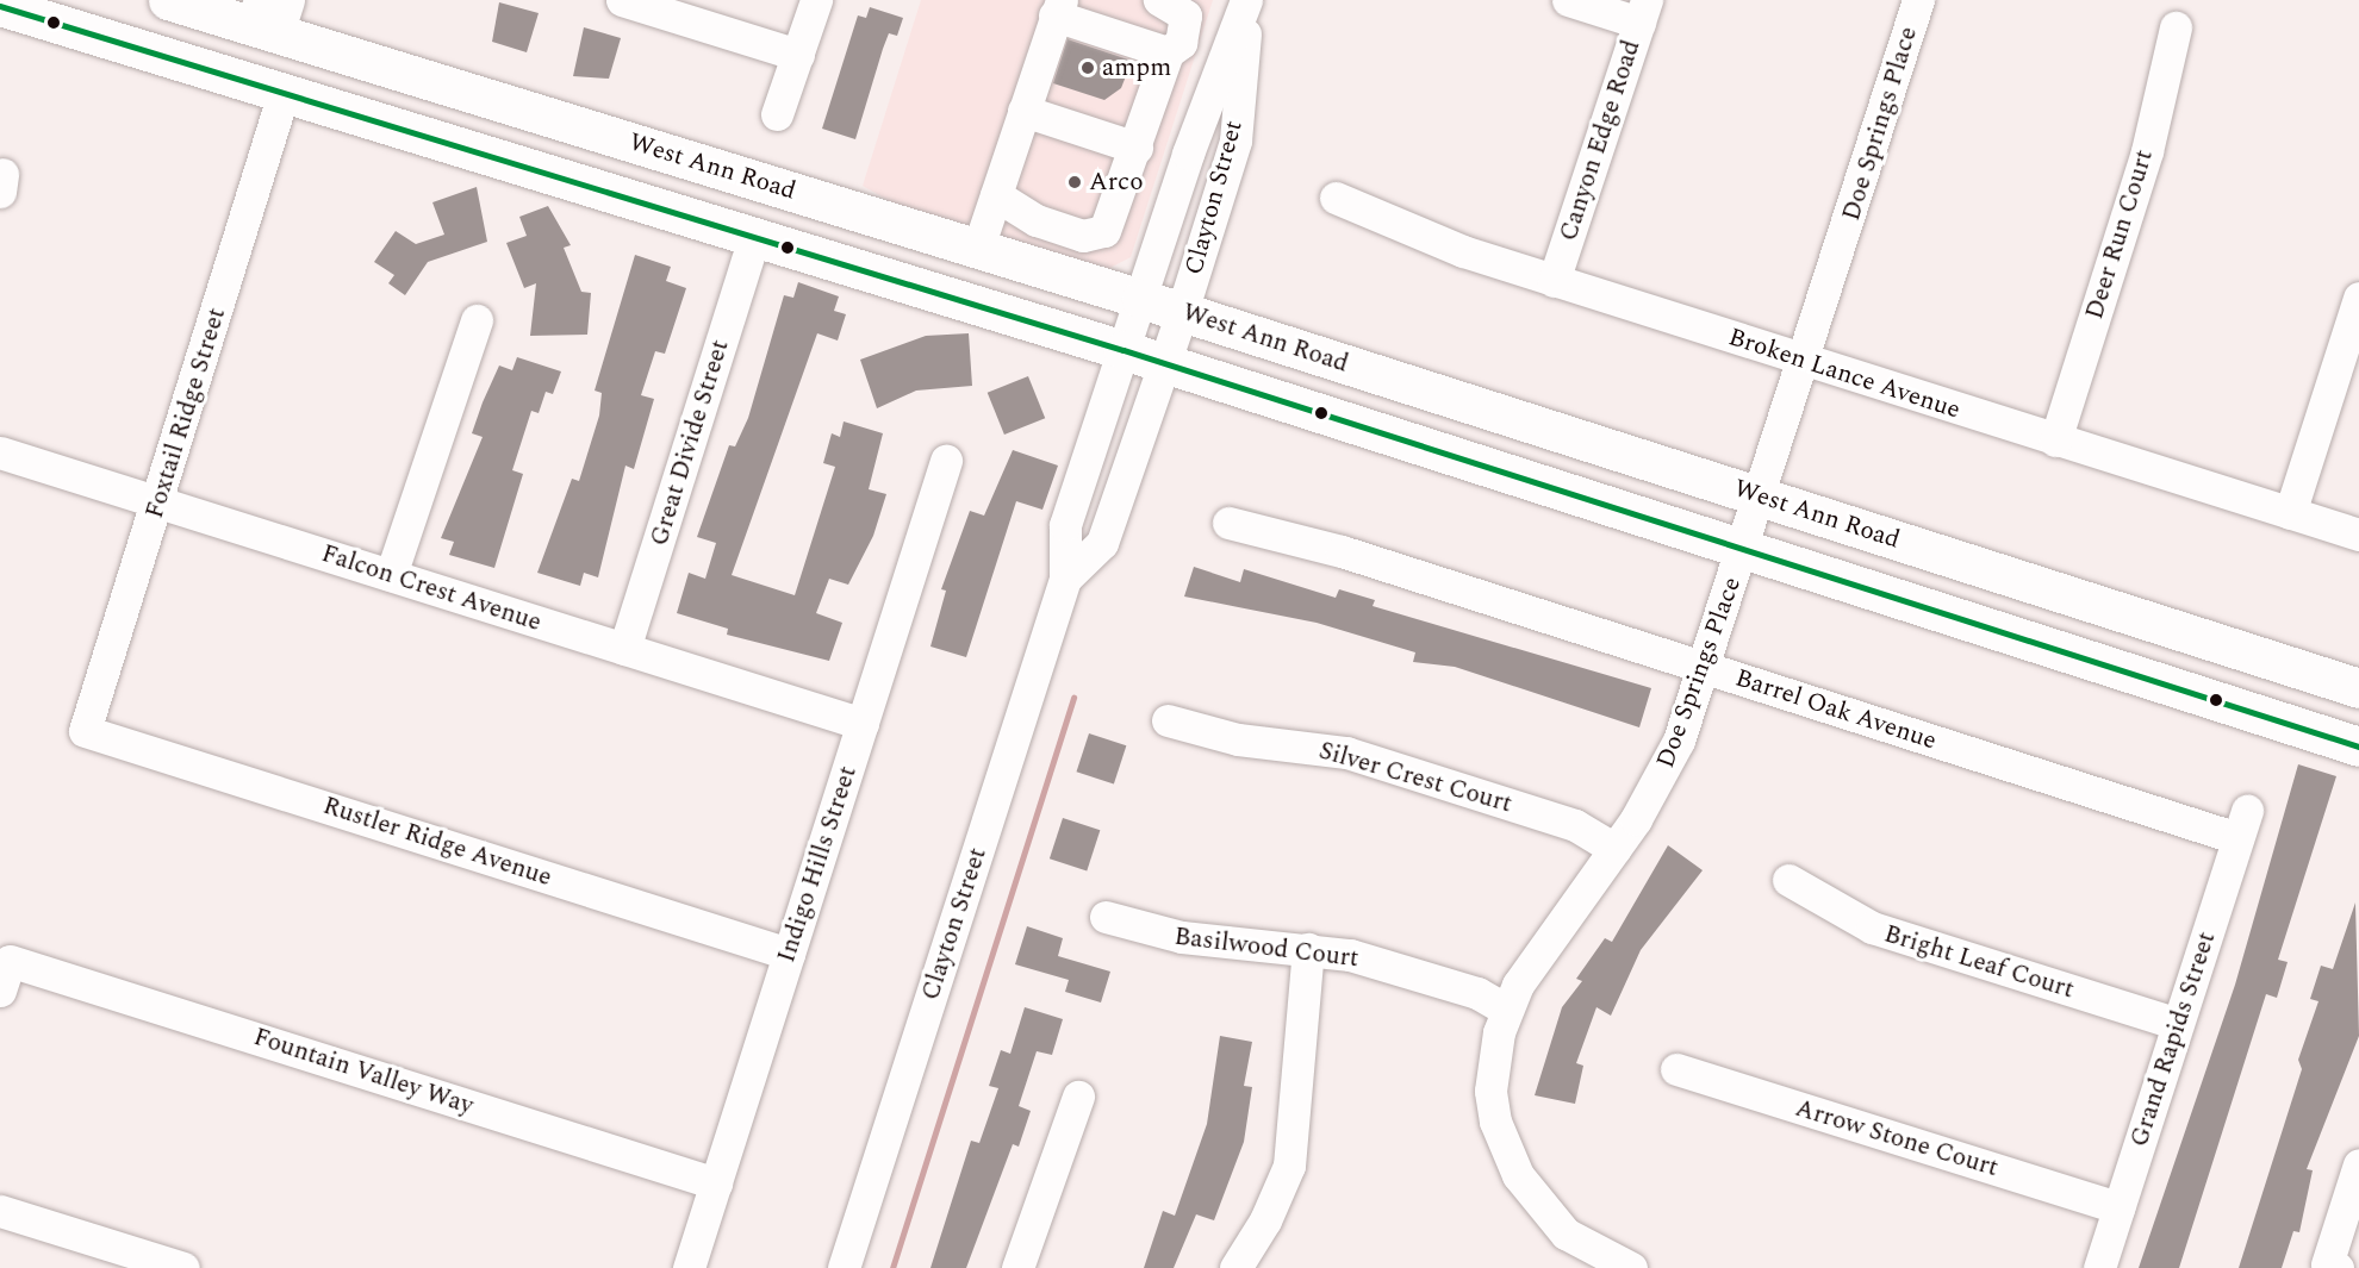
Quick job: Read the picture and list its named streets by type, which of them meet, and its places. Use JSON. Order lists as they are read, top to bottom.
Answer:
{
  "streets": {
    "main road": ["West Ann Road"],
    "street": [
      "Doe Springs Place",
      "Canyon Edge Road",
      "Clayton Street",
      "Deer Run Court",
      "Broken Lance Avenue",
      "Foxtail Ridge Street",
      "Great Divide Street",
      "Falcon Crest Avenue",
      "Barrel Oak Avenue",
      "Silver Crest Court",
      "Rustler Ridge Avenue",
      "Indigo Hills Street",
      "Basilwood Court",
      "Bright Leaf Court",
      "Grand Rapids Street",
      "Fountain Valley Way",
      "Arrow Stone Court"
    ]
  },
  "crossings": [
    ["Doe Springs Place", "West Ann Road"],
    ["Doe Springs Place", "Broken Lance Avenue"],
    ["Doe Springs Place", "Barrel Oak Avenue"],
    ["Doe Springs Place", "Silver Crest Court"],
    ["Doe Springs Place", "Basilwood Court"],
    ["Canyon Edge Road", "Broken Lance Avenue"],
    ["West Ann Road", "Clayton Street"],
    ["Deer Run Court", "Broken Lance Avenue"],
    ["Foxtail Ridge Street", "Falcon Crest Avenue"],
    ["Foxtail Ridge Street", "Rustler Ridge Avenue"],
    ["Great Divide Street", "Falcon Crest Avenue"],
    ["Falcon Crest Avenue", "Indigo Hills Street"],
    ["Barrel Oak Avenue", "Grand Rapids Street"],
    ["Rustler Ridge Avenue", "Indigo Hills Street"],
    ["Indigo Hills Street", "Fountain Valley Way"],
    ["Bright Leaf Court", "Grand Rapids Street"],
    ["Grand Rapids Street", "Arrow Stone Court"]
  ],
  "places": ["ampm", "Arco"]
}
